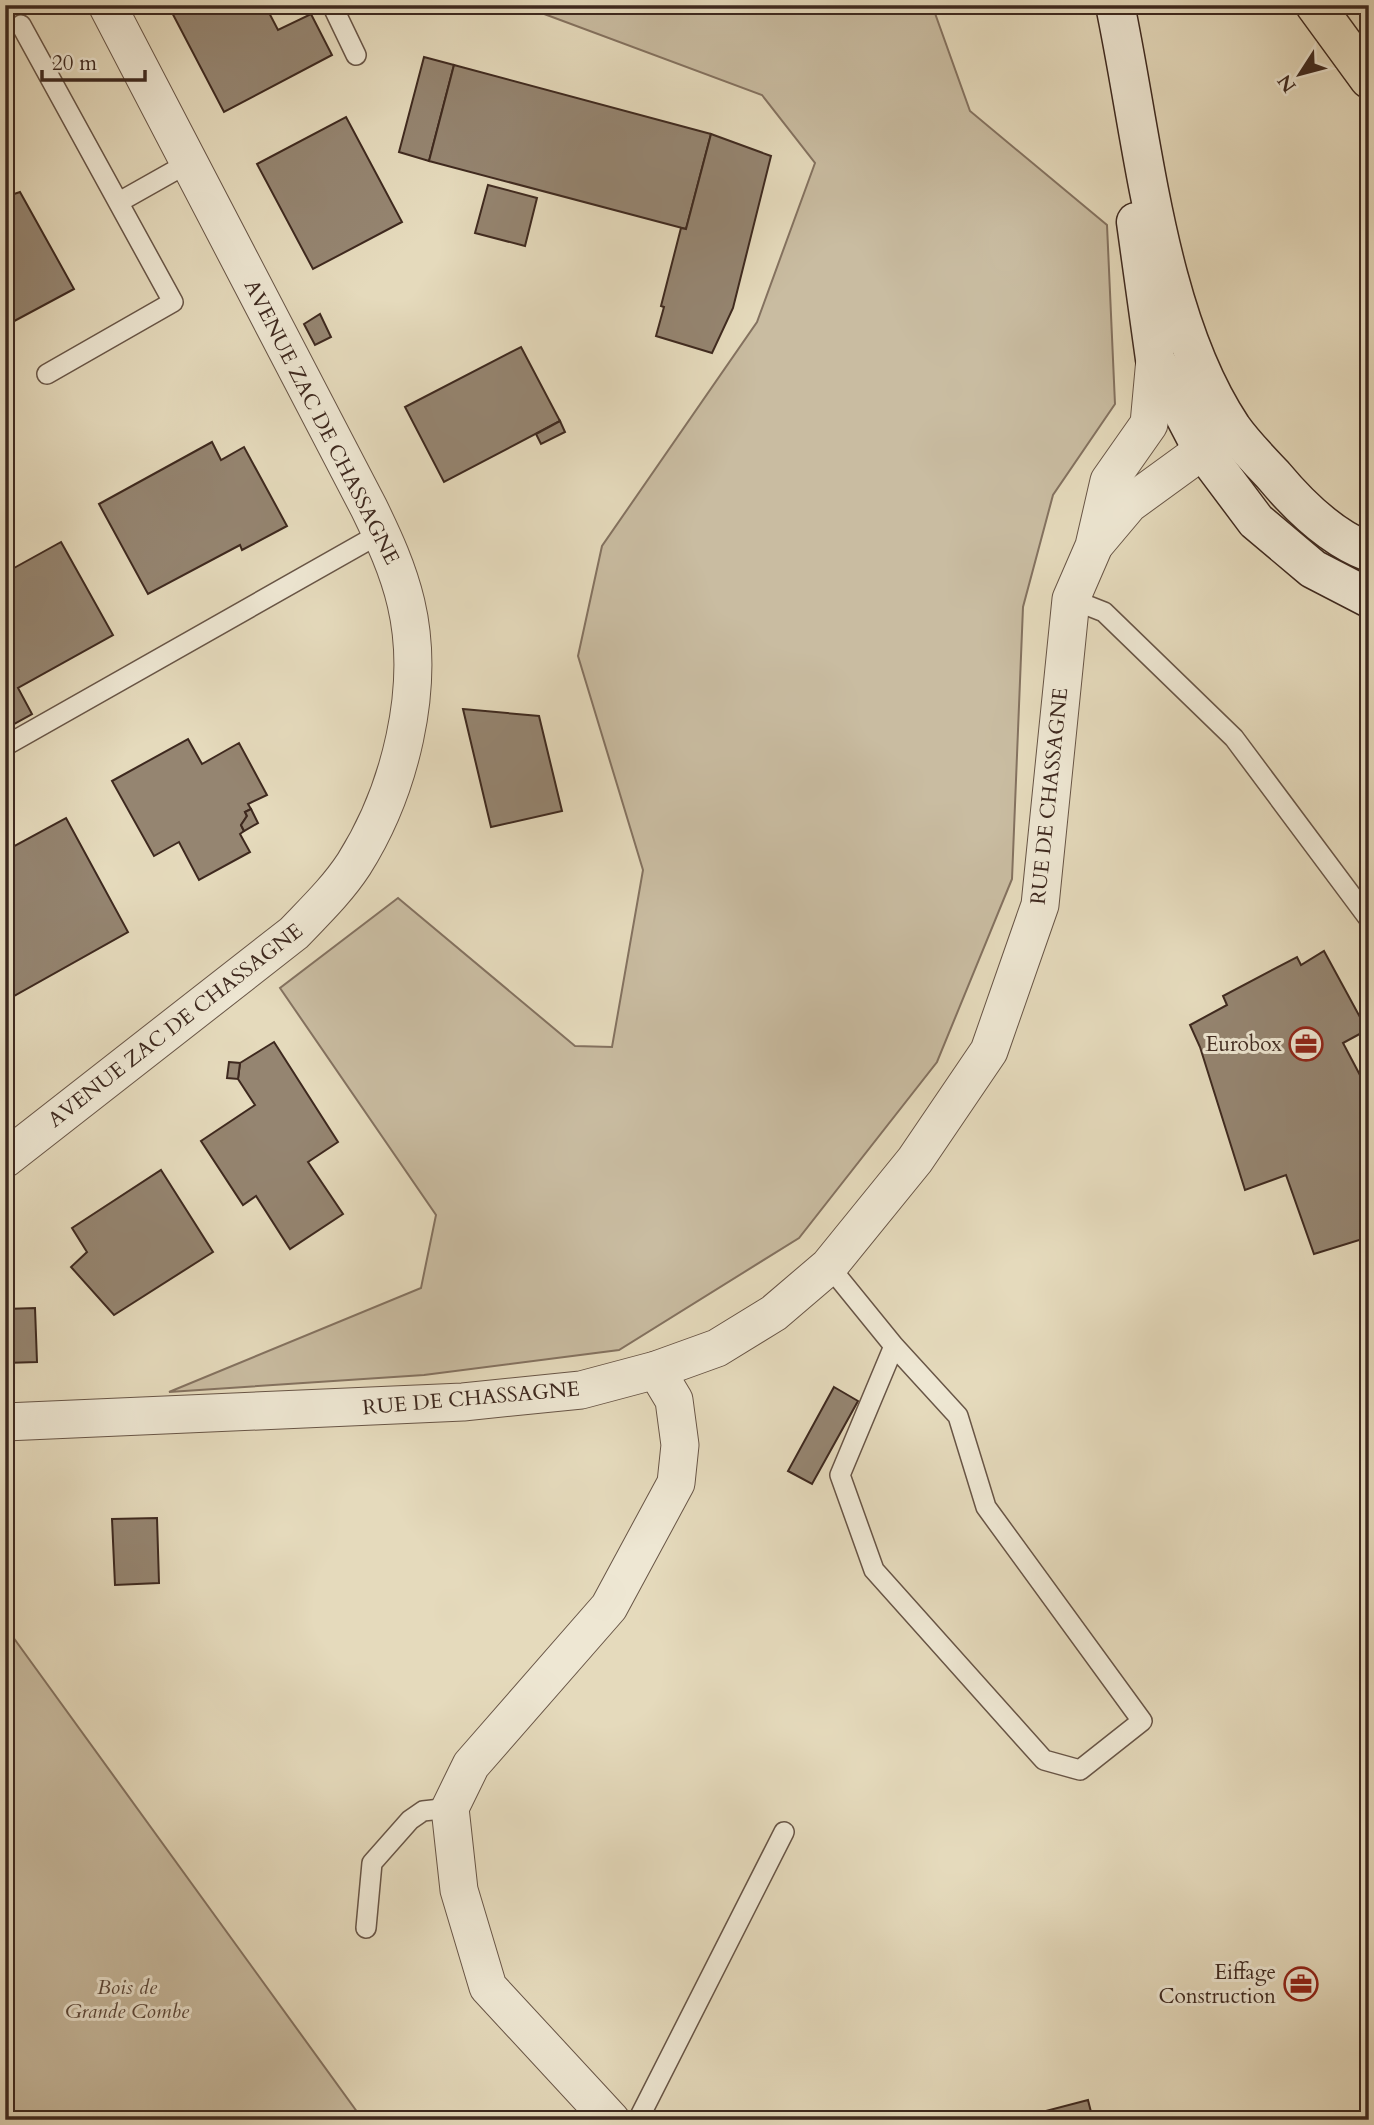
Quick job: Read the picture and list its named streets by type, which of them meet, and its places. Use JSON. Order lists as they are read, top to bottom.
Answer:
{
  "streets": {
    "street": ["AVENUE ZAC DE CHASSAGNE", "RUE DE CHASSAGNE"]
  },
  "parks": ["Bois de Grande Combe"],
  "places": {
    "office": ["Eurobox", "Eiffage Construction"]
  },
  "scale_bar": "20 m",
  "north": "bottom left"
}
